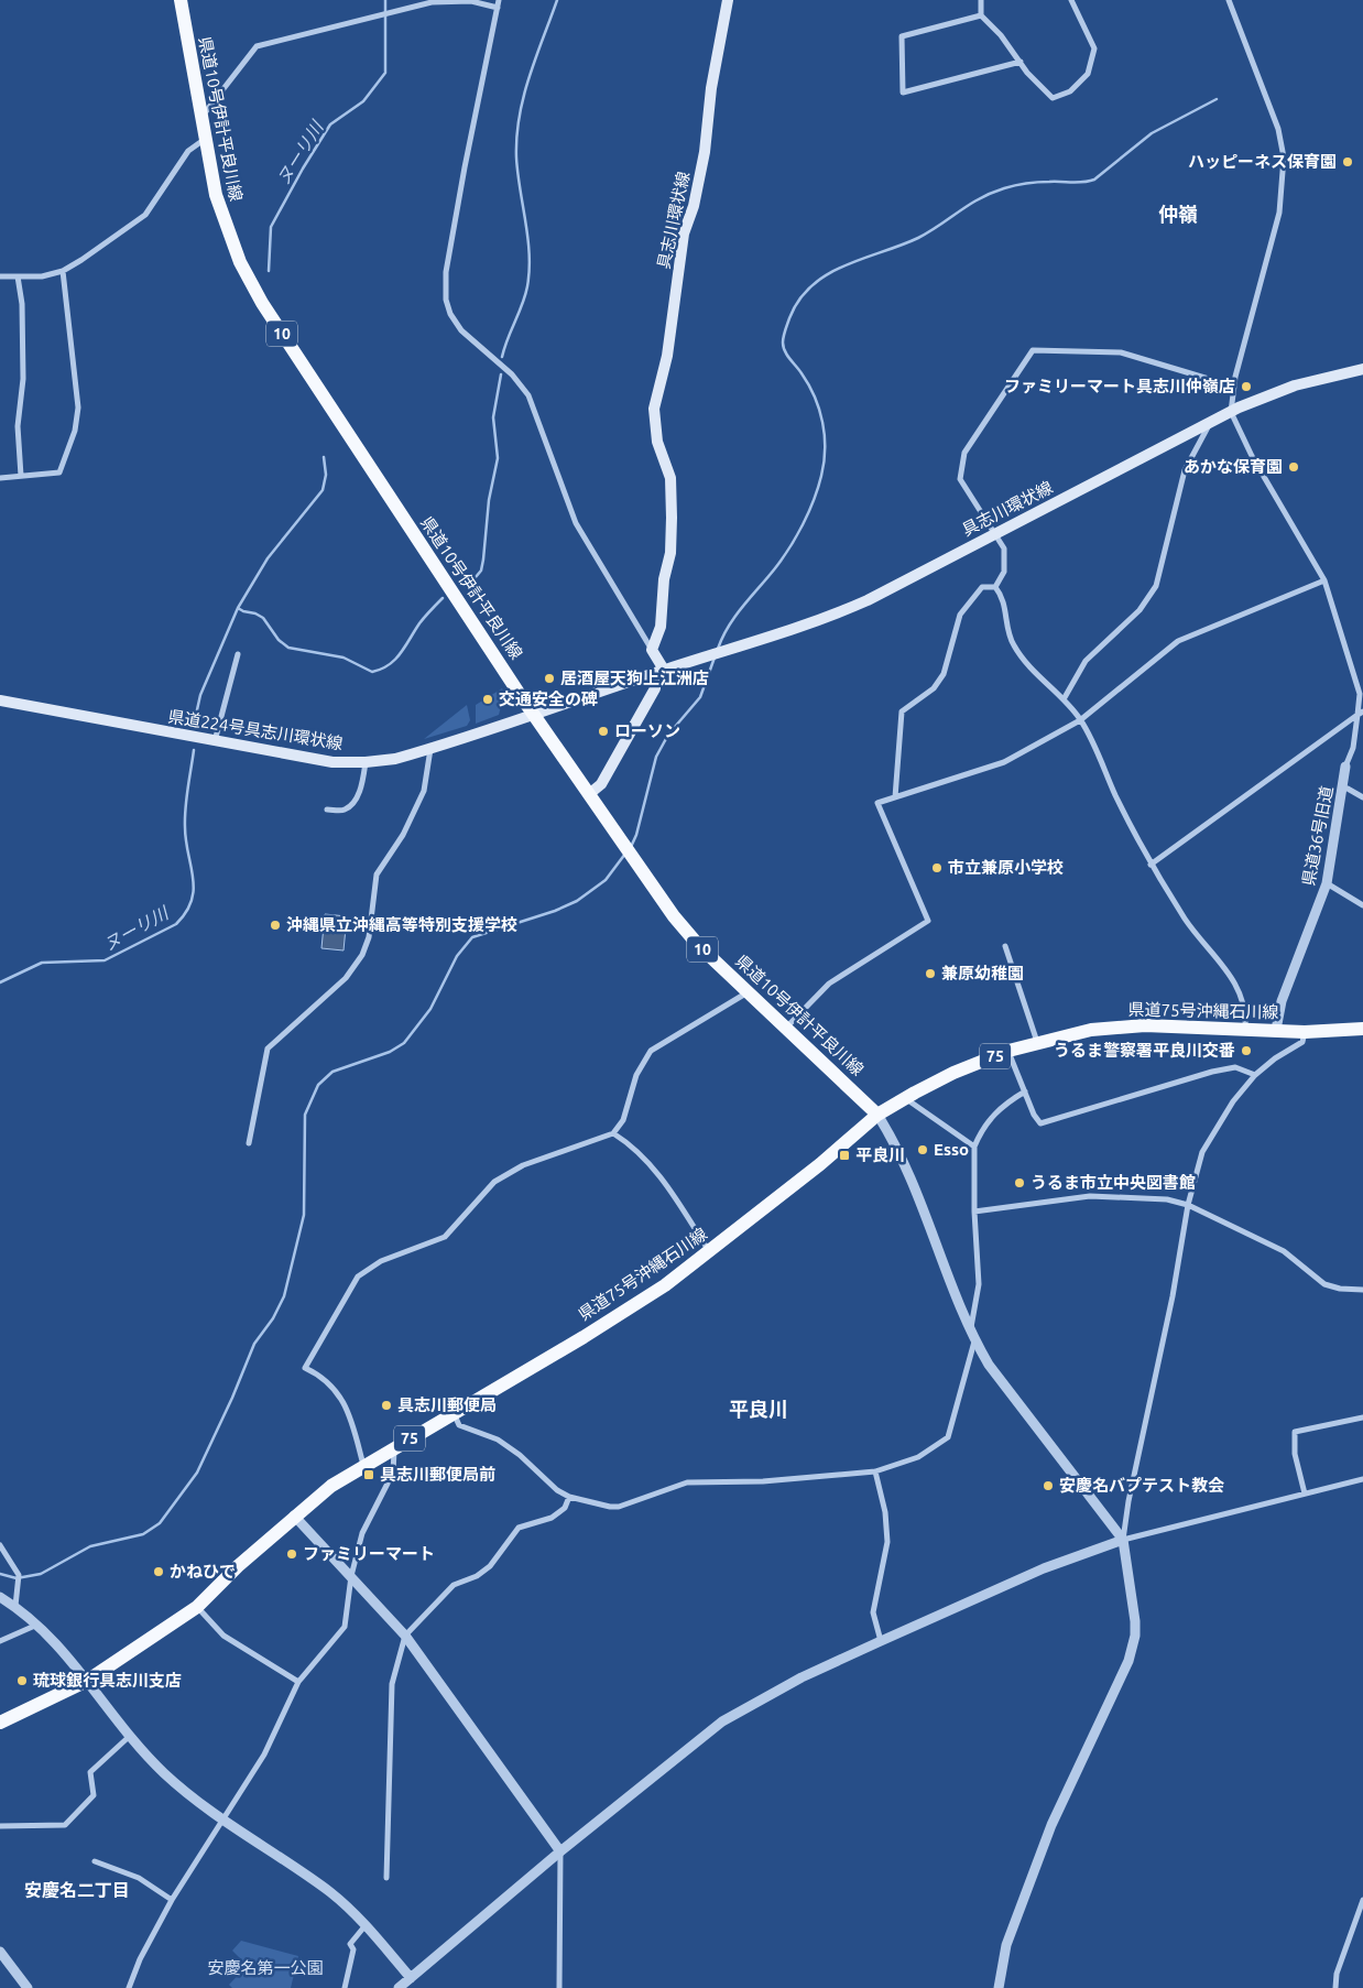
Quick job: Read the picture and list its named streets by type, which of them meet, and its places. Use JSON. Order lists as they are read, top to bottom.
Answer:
{
  "streets": {
    "main road": [
      "県道10号伊計平良川線",
      "具志川環状線",
      "10",
      "県道224号具志川環状線",
      "県道75号沖縄石川線",
      "75"
    ],
    "street": ["県道36号旧道"]
  },
  "crossings": [
    ["県道10号伊計平良川線", "具志川環状線"],
    ["県道10号伊計平良川線", "県道224号具志川環状線"],
    ["県道10号伊計平良川線", "県道75号沖縄石川線"],
    ["具志川環状線", "県道224号具志川環状線"],
    ["具志川環状線", "県道36号旧道"],
    ["県道36号旧道", "県道75号沖縄石川線"]
  ],
  "districts": ["仲嶺", "平良川", "安慶名二丁目"],
  "water": ["ヌーリ川"],
  "parks": ["安慶名第一公園"],
  "places": {
    "other": [
      "ハッピーネス保育園",
      "ファミリーマート具志川仲嶺店",
      "あかな保育園",
      "居酒屋天狗上江洲店",
      "交通安全の碑",
      "ローソン",
      "市立兼原小学校",
      "沖縄県立沖縄高等特別支援学校",
      "兼原幼稚園",
      "うるま警察署平良川交番",
      "Esso",
      "うるま市立中央図書館",
      "具志川郵便局",
      "安慶名バプテスト教会",
      "ファミリーマート",
      "かねひで",
      "琉球銀行具志川支店"
    ],
    "transit": ["平良川", "具志川郵便局前"]
  }
}
